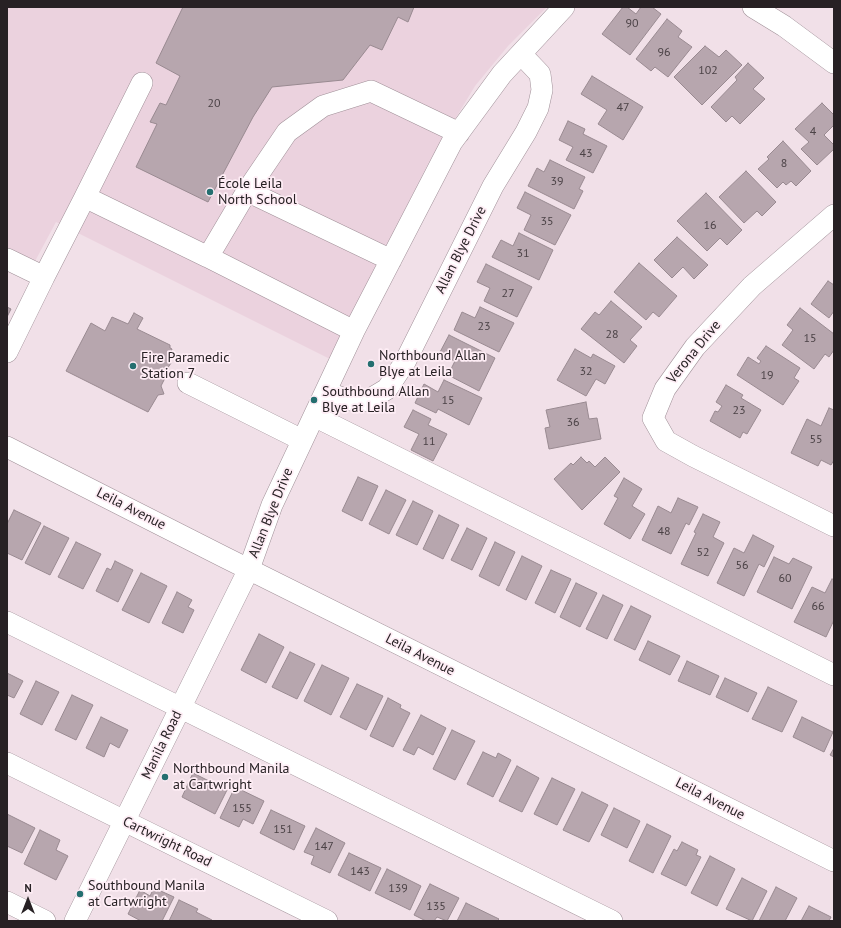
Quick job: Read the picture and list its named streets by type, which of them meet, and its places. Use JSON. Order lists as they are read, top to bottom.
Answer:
{
  "streets": {
    "street": [
      "Allan Blye Drive",
      "Verona Drive",
      "Leila Avenue",
      "Manila Road",
      "Cartwright Road"
    ]
  },
  "crossings": [
    ["Allan Blye Drive", "Leila Avenue"],
    ["Allan Blye Drive", "Manila Road"],
    ["Leila Avenue", "Manila Road"],
    ["Manila Road", "Cartwright Road"]
  ],
  "places": [
    "École Leila North School",
    "Northbound Allan Blye at Leila",
    "Fire Paramedic Station 7",
    "Southbound Allan Blye at Leila",
    "Northbound Manila at Cartwright",
    "Southbound Manila at Cartwright"
  ],
  "house_numbers": [
    "90",
    "96",
    "102",
    "20",
    "47",
    "4",
    "43",
    "8",
    "39",
    "35",
    "16",
    "31",
    "27",
    "23",
    "28",
    "15",
    "32",
    "19",
    "15",
    "23",
    "36",
    "55",
    "11",
    "48",
    "52",
    "56",
    "60",
    "66",
    "155",
    "151",
    "147",
    "143",
    "139",
    "135"
  ],
  "north": "top"
}
